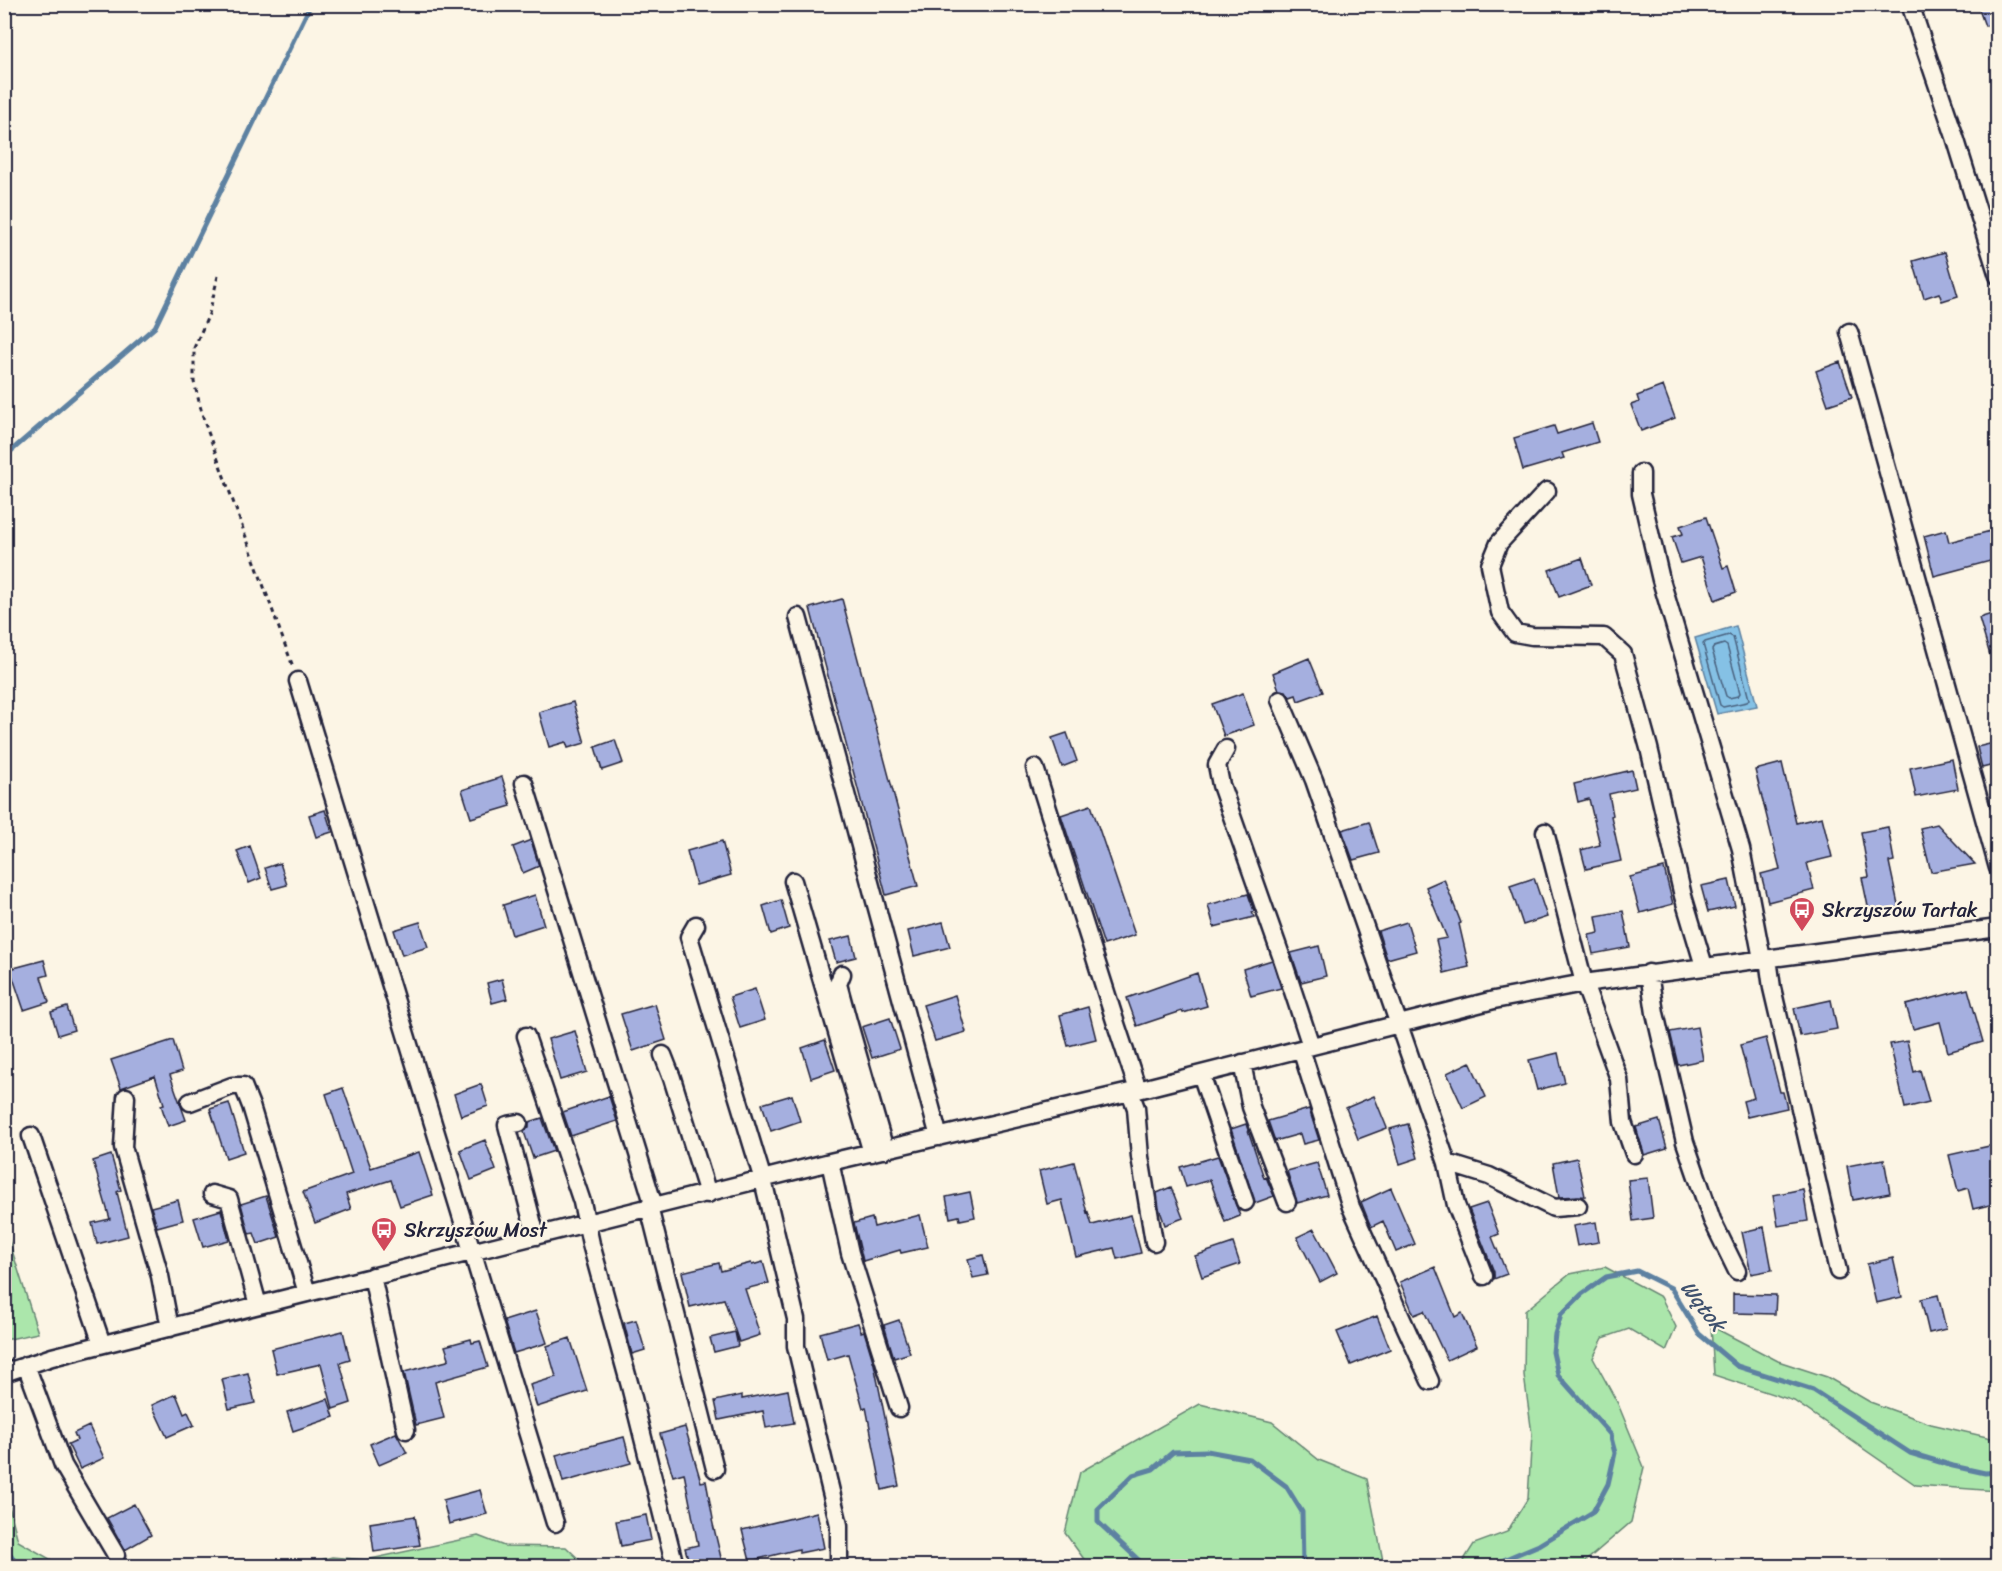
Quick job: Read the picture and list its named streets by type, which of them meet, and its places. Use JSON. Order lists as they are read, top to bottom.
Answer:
{
  "water": ["Wątok"],
  "places": {
    "bus stop": ["Skrzyszów Tartak", "Skrzyszów Most"]
  }
}
